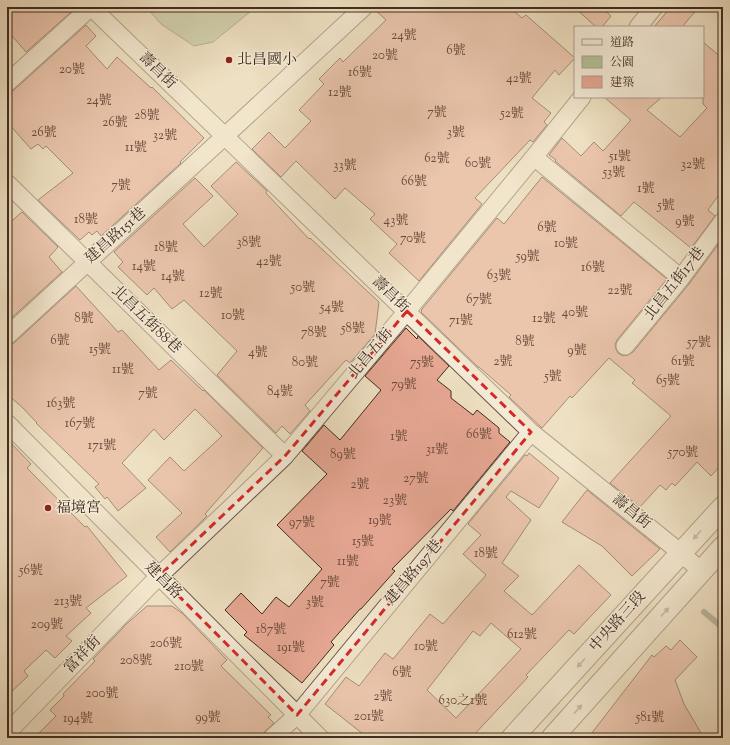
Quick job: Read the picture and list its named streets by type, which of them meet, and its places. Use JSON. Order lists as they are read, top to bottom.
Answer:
{
  "streets": {
    "street": [
      "壽昌街",
      "建昌路151巷",
      "北昌五街17巷",
      "北昌五街88巷",
      "北昌五街",
      "建昌路197巷",
      "建昌路",
      "中央路三段",
      "富祥街"
    ]
  },
  "crossings": [
    ["壽昌街", "建昌路151巷"],
    ["壽昌街", "北昌五街"],
    ["壽昌街", "建昌路197巷"],
    ["壽昌街", "中央路三段"],
    ["建昌路151巷", "北昌五街88巷"],
    ["北昌五街88巷", "北昌五街"],
    ["北昌五街", "建昌路"],
    ["北昌五街", "富祥街"],
    ["建昌路197巷", "建昌路"],
    ["建昌路", "富祥街"]
  ],
  "places": ["北昌國小", "福境宮"],
  "house_numbers": [
    "24號",
    "6號",
    "20號",
    "20號",
    "16號",
    "42號",
    "12號",
    "24號",
    "7號",
    "52號",
    "28號",
    "26號",
    "26號",
    "3號",
    "32號",
    "11號",
    "51號",
    "62號",
    "60號",
    "32號",
    "33號",
    "53號",
    "66號",
    "7號",
    "1號",
    "5號",
    "18號",
    "43號",
    "9號",
    "6號",
    "70號",
    "38號",
    "10號",
    "18號",
    "59號",
    "42號",
    "14號",
    "16號",
    "63號",
    "14號",
    "50號",
    "22號",
    "12號",
    "67號",
    "54號",
    "40號",
    "10號",
    "8號",
    "12號",
    "71號",
    "58號",
    "78號",
    "6號",
    "8號",
    "57號",
    "15號",
    "9號",
    "4號",
    "2號",
    "61號",
    "80號",
    "75號",
    "11號",
    "5號",
    "65號",
    "79號",
    "84號",
    "7號",
    "163號",
    "167號",
    "66號",
    "1號",
    "171號",
    "31號",
    "570號",
    "89號",
    "27號",
    "2號",
    "23號",
    "19號",
    "97號",
    "15號",
    "18號",
    "11號",
    "56號",
    "7號",
    "213號",
    "3號",
    "209號",
    "187號",
    "612號",
    "206號",
    "10號",
    "191號",
    "208號",
    "210號",
    "6號",
    "200號",
    "2號",
    "630之1號",
    "201號",
    "99號",
    "581號",
    "194號"
  ],
  "legend": ["道路", "公園", "建築"]
}
